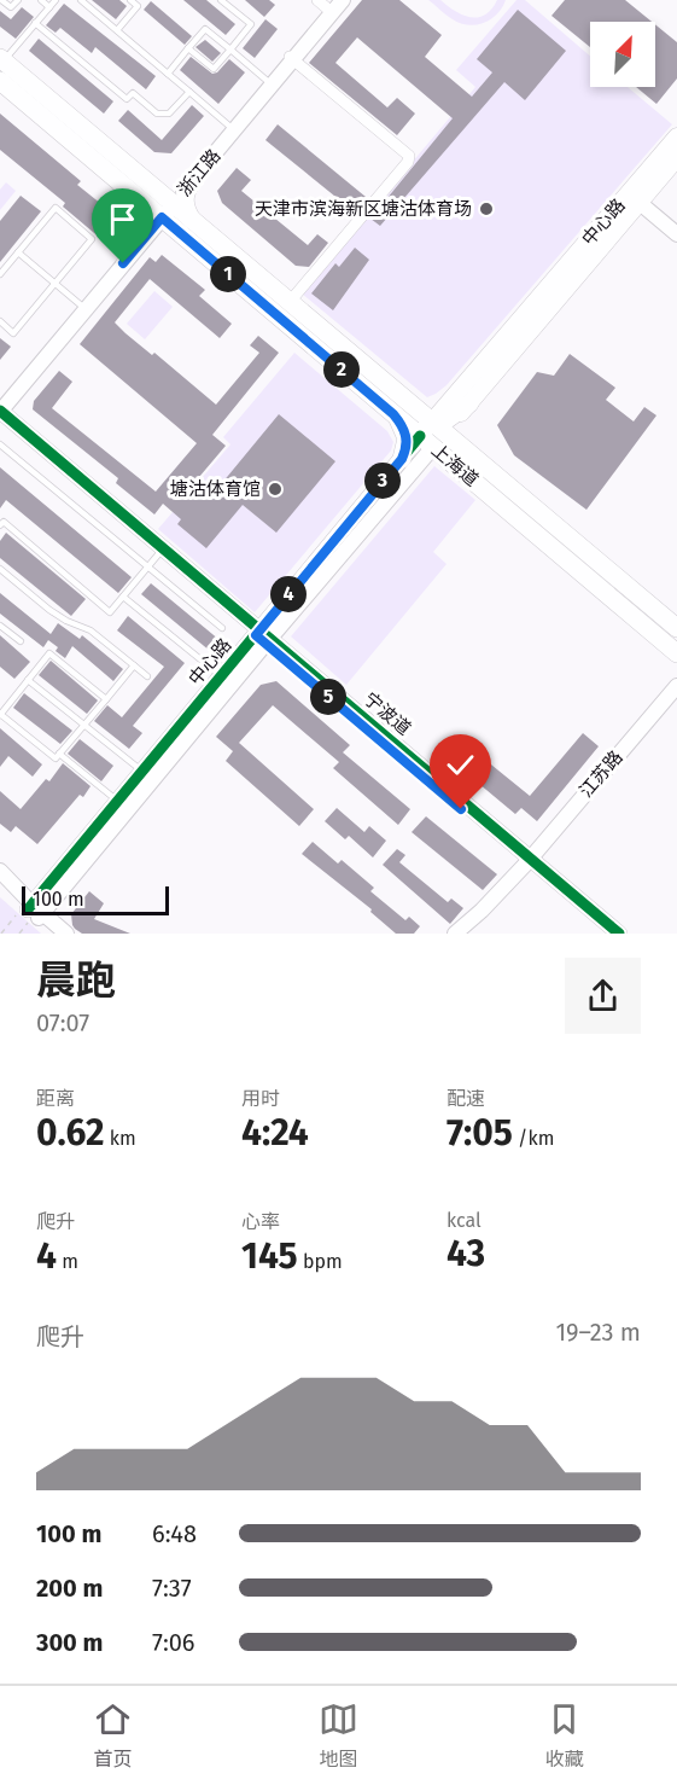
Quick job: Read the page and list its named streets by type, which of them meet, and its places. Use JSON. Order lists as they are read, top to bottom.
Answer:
{
  "streets": {
    "main road": ["中心路", "上海道"],
    "street": ["浙江路", "宁波道", "江苏路"]
  },
  "crossings": [
    ["浙江路", "上海道"],
    ["浙江路", "宁波道"],
    ["中心路", "上海道"],
    ["中心路", "宁波道"],
    ["宁波道", "江苏路"]
  ],
  "places": ["天津市滨海新区塘沽体育场", "塘沽体育馆"],
  "scale_bar": "100 m",
  "north": "top right",
  "page": {
    "pins": [
      "1",
      "2",
      "3",
      "4",
      "5"
    ],
    "scale": "100 m",
    "heading": ["晨跑", "07:07"],
    "stats": [
      ["距离", "0.62 km"],
      ["用时", "4:24"],
      ["配速", "7:05 /km"],
      ["爬升", "4 m"],
      ["心率", "145 bpm"],
      ["kcal", "43"]
    ],
    "chart": ["爬升", "19–23 m"],
    "list": [
      {
        "name": "100 m",
        "note": "6:48"
      },
      {
        "name": "200 m",
        "note": "7:37"
      },
      {
        "name": "300 m",
        "note": "7:06"
      }
    ],
    "tabs": ["首页", "地图", "收藏"]
  }
}
